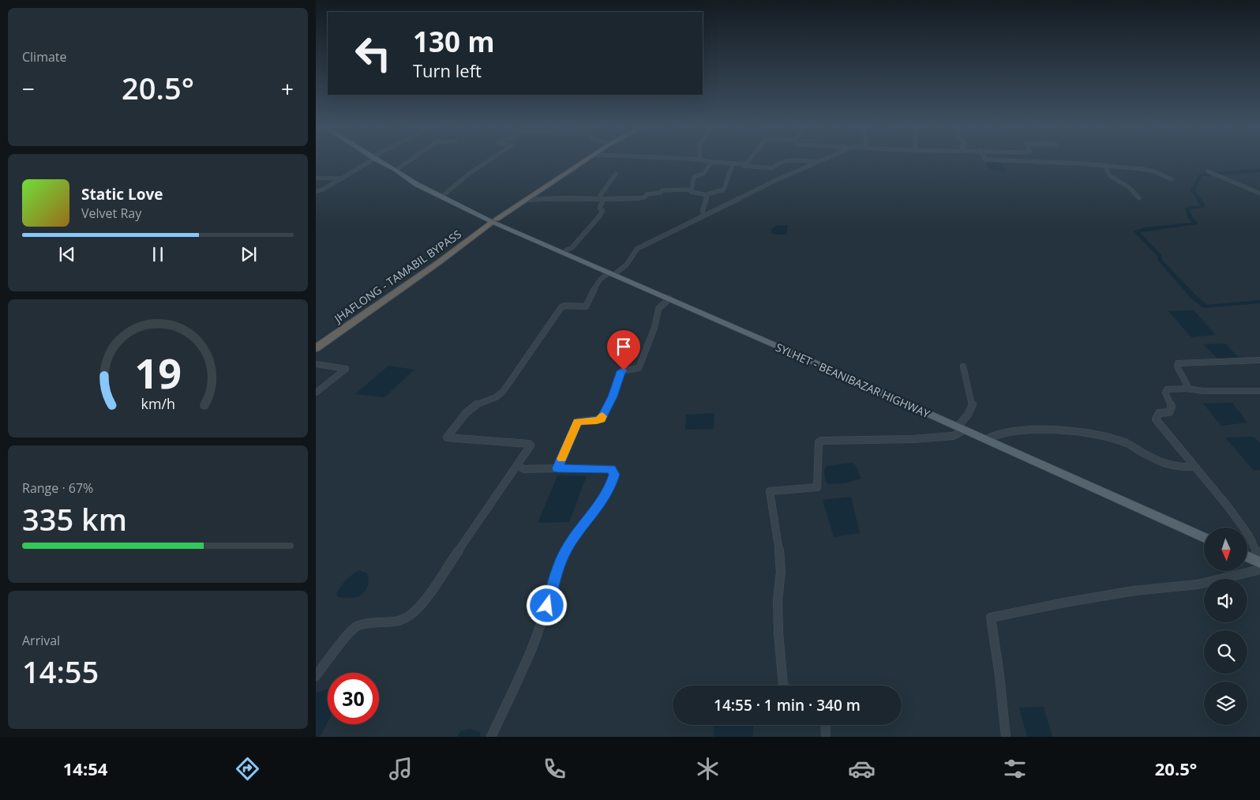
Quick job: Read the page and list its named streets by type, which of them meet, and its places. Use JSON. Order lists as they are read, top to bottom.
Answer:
{
  "streets": {
    "highway": ["JHAFLONG - TAMABIL BYPASS"],
    "main road": ["SYLHET - BEANIBAZAR HIGHWAY"]
  },
  "crossings": [
    ["JHAFLONG - TAMABIL BYPASS", "SYLHET - BEANIBAZAR HIGHWAY"]
  ],
  "north": "bottom",
  "page": {
    "tile": [
      "Climate",
      ["Range · 67%", "335 km"],
      ["Arrival", "14:55"]
    ],
    "turn": ["130 m", "Turn left"],
    "heat": ["−", "20.5°", "+"],
    "song": ["Static Love", "Velvet Ray"],
    "limit": "30",
    "trip": "14:55 · 1 min · 340 m",
    "tabs": ["14:54", "20.5°"],
    "gauge": ["19", "km/h"]
  }
}
